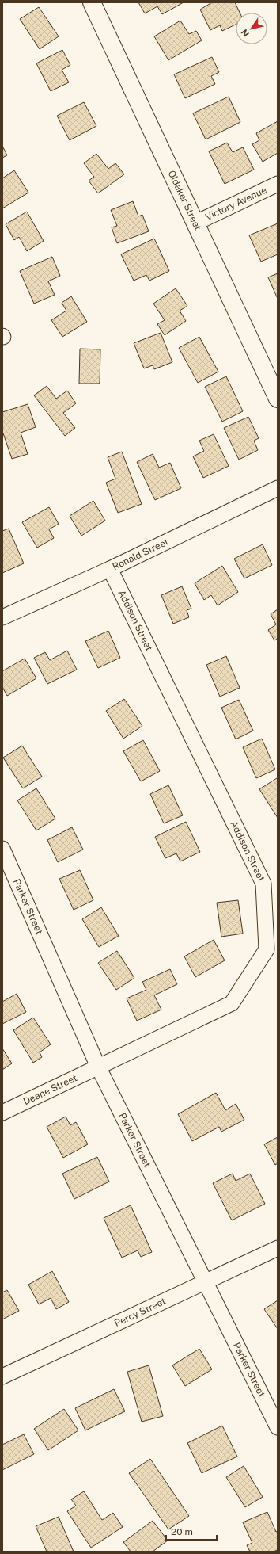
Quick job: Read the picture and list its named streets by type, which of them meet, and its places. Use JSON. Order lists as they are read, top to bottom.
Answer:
{
  "streets": {
    "street": [
      "Oldaker Street",
      "Victory Avenue",
      "Ronald Street",
      "Addison Street",
      "Parker Street",
      "Deane Street",
      "Percy Street"
    ]
  },
  "crossings": [
    ["Oldaker Street", "Victory Avenue"],
    ["Ronald Street", "Addison Street"],
    ["Addison Street", "Parker Street"],
    ["Addison Street", "Deane Street"],
    ["Parker Street", "Deane Street"],
    ["Parker Street", "Percy Street"]
  ],
  "scale_bar": "20 m",
  "north": "bottom left"
}
